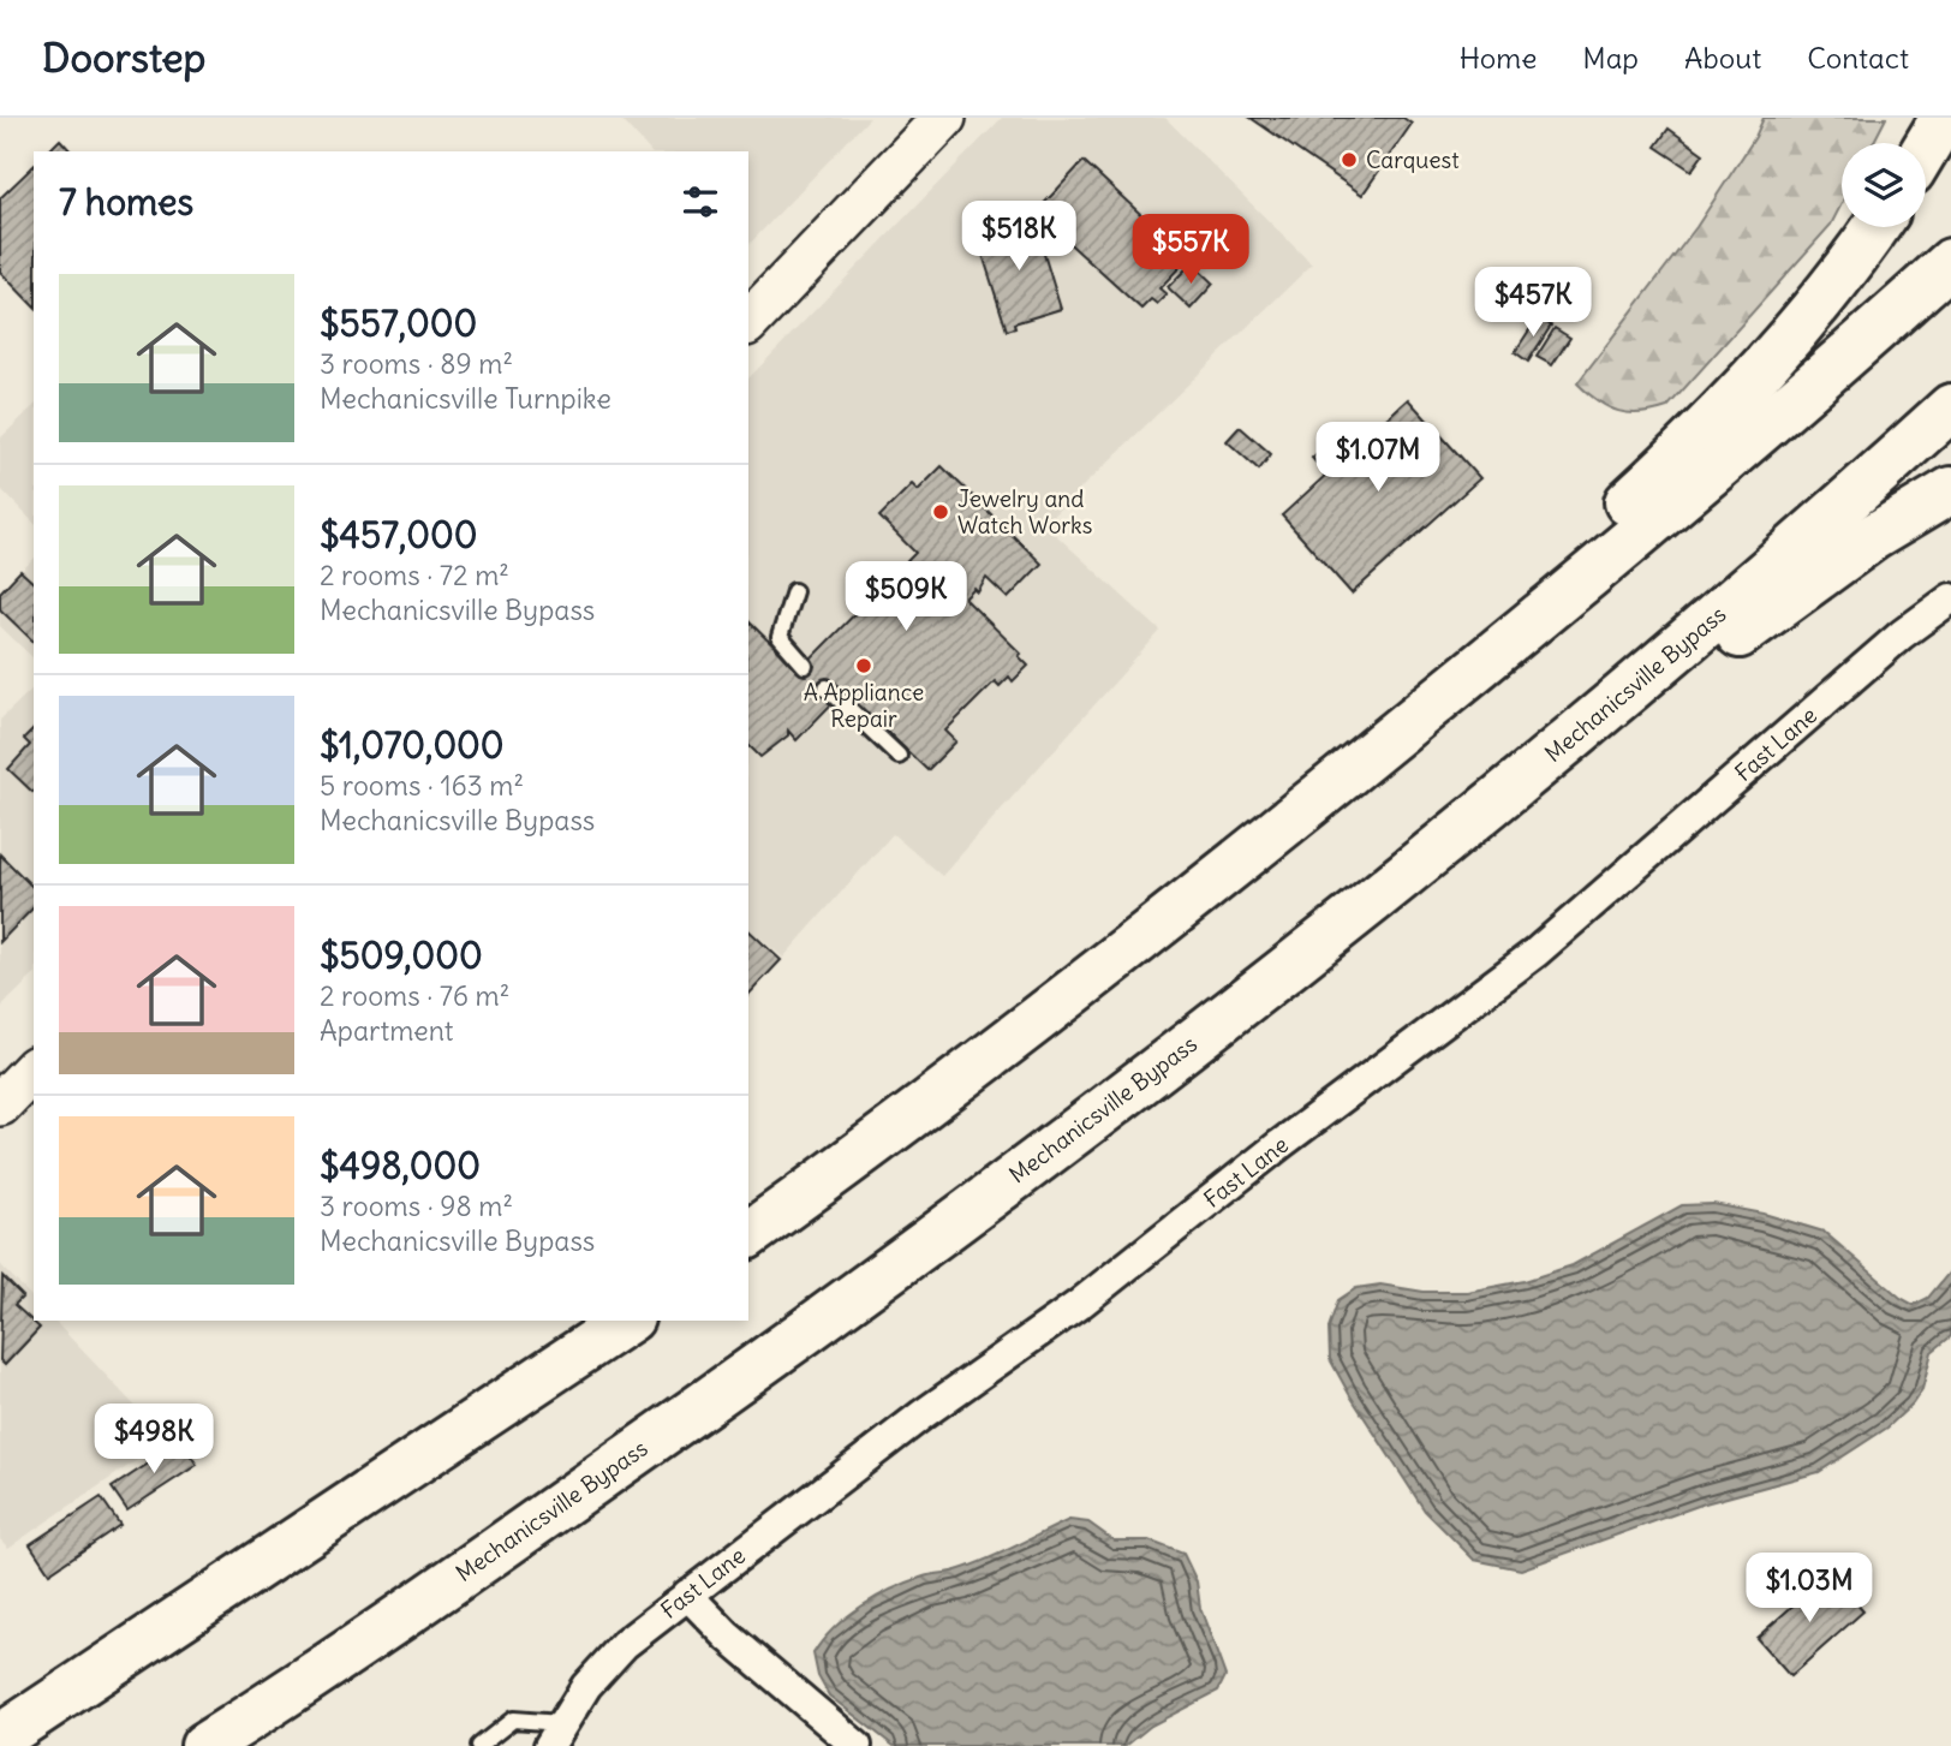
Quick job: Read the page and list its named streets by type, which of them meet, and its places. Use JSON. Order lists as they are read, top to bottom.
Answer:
{
  "streets": {
    "highway": ["Mechanicsville Bypass"],
    "street": ["Fast Lane"]
  },
  "places": ["Carquest", "Jewelry and Watch Works", "A Appliance Repair"],
  "page": {
    "header": "Doorstep",
    "nav": [
      "Home",
      "Map",
      "About",
      "Contact"
    ],
    "heading": "7 homes",
    "price": [
      "$518K",
      "$557K",
      "$457K",
      "$1.07M",
      "$509K",
      "$498K",
      "$1.03M"
    ],
    "list": [
      {
        "name": "$557,000",
        "note": "3 rooms · 89 m² · Mechanicsville Turnpike"
      },
      {
        "name": "$457,000",
        "note": "2 rooms · 72 m² · Mechanicsville Bypass"
      },
      {
        "name": "$1,070,000",
        "note": "5 rooms · 163 m² · Mechanicsville Bypass"
      },
      {
        "name": "$509,000",
        "note": "2 rooms · 76 m² · Apartment"
      },
      {
        "name": "$498,000",
        "note": "3 rooms · 98 m² · Mechanicsville Bypass"
      }
    ]
  }
}
